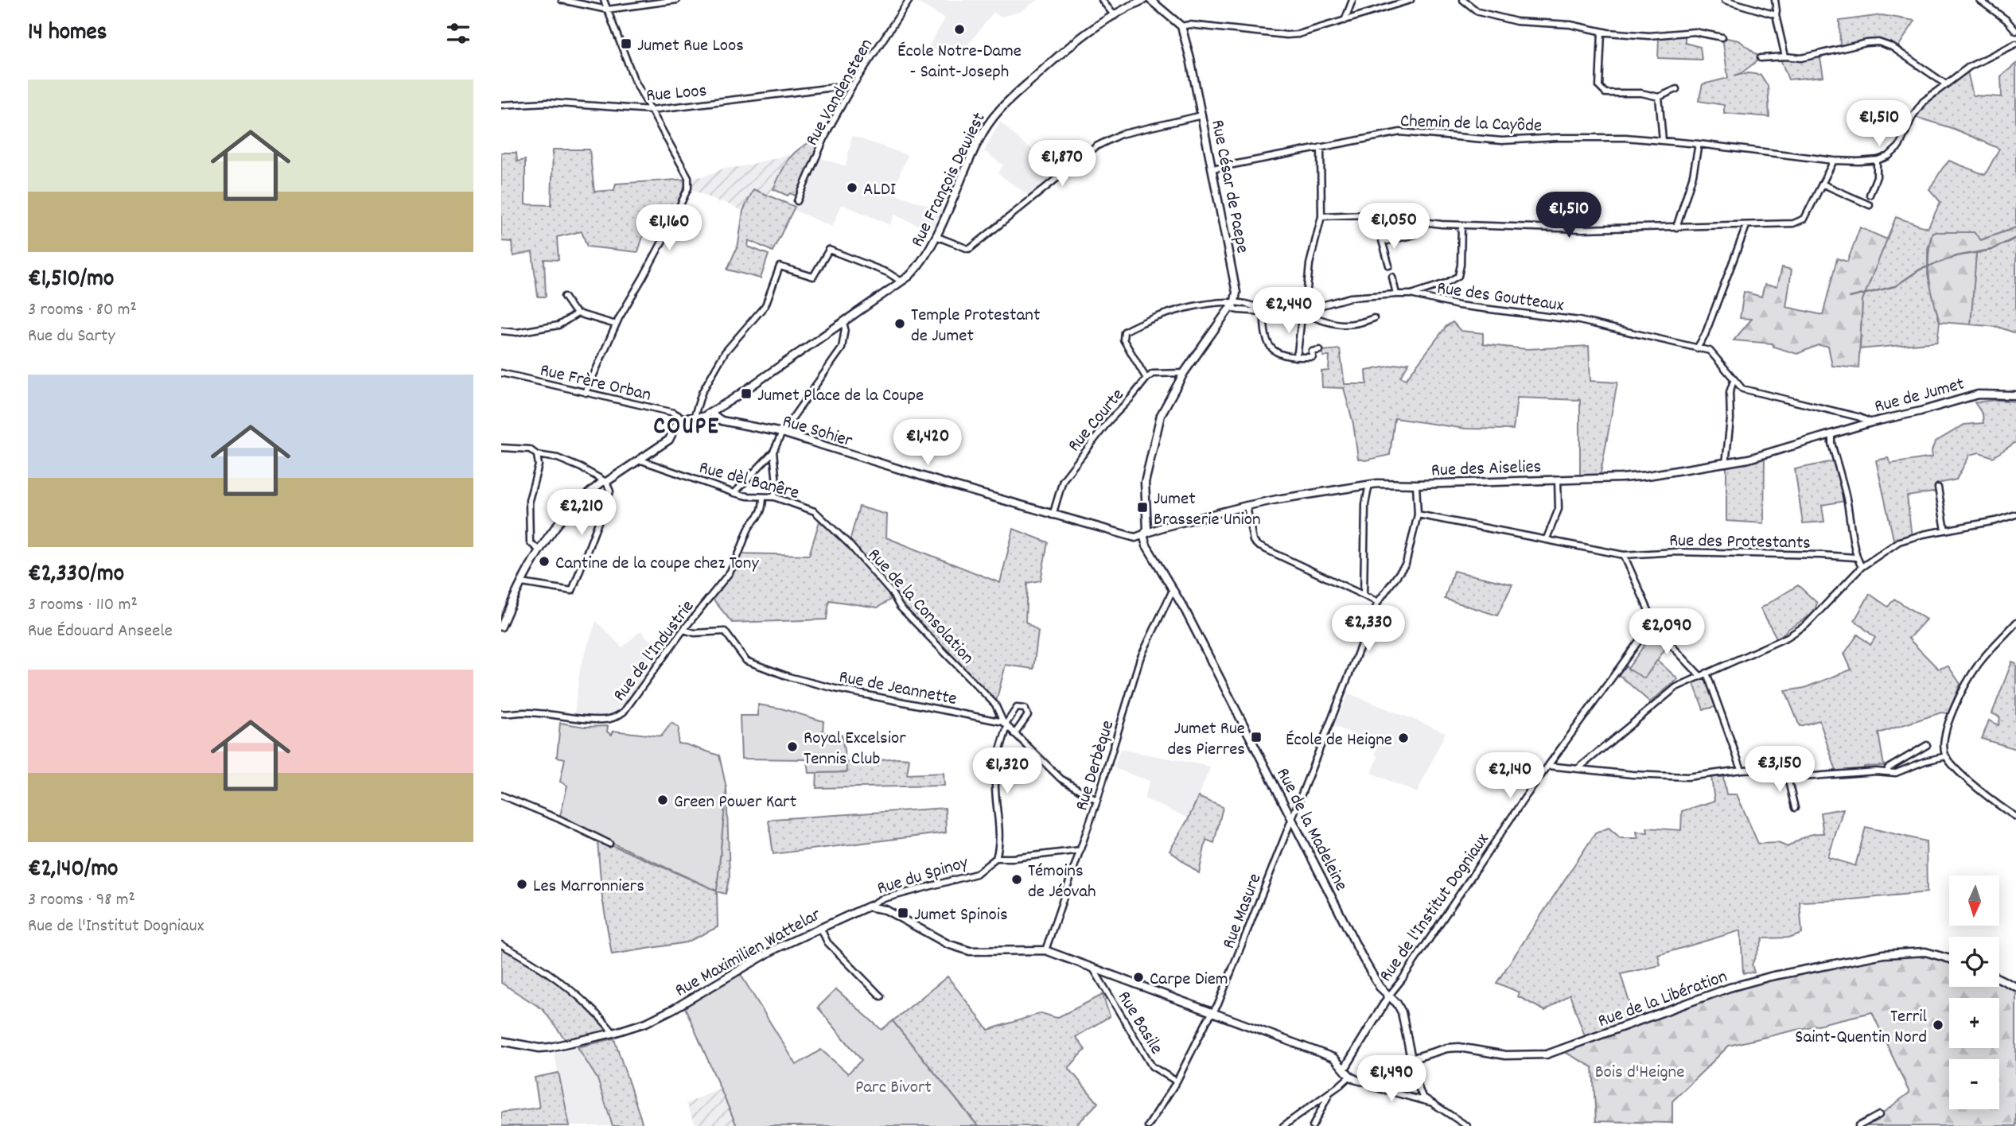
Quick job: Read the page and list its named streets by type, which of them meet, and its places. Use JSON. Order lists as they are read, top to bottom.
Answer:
{
  "streets": {
    "street": [
      "Rue Loos",
      "Rue Vandensteen",
      "Chemin de la Cayôde",
      "Rue François Dewiest",
      "Rue César de Paepe",
      "Rue des Goutteaux",
      "Rue Frère Orban",
      "Rue de Jumet",
      "Rue Courte",
      "Rue Sohier",
      "Rue des Aiselies",
      "Rue dèl Banêre",
      "Rue des Protestants",
      "Rue de la Consolation",
      "Rue de l'Industrie",
      "Rue de Jeannette",
      "Rue Derbèque",
      "Rue de la Madeleine",
      "Rue du Spinoy",
      "Rue de l'Institut Dogniaux",
      "Rue Masure",
      "Rue Maximilien Wattelar",
      "Rue de la Libération",
      "Rue Basile"
    ]
  },
  "crossings": [
    ["Rue Loos", "Rue Vandensteen"],
    ["Chemin de la Cayôde", "Rue César de Paepe"],
    ["Rue François Dewiest", "Rue Frère Orban"],
    ["Rue François Dewiest", "Rue Sohier"],
    ["Rue de Jumet", "Rue des Aiselies"],
    ["Rue Courte", "Rue Sohier"],
    ["Rue Sohier", "Rue des Aiselies"],
    ["Rue Sohier", "Rue de la Madeleine"],
    ["Rue des Aiselies", "Rue de la Madeleine"],
    ["Rue des Aiselies", "Rue Masure"],
    ["Rue dèl Banêre", "Rue de la Consolation"],
    ["Rue dèl Banêre", "Rue de l'Industrie"],
    ["Rue des Protestants", "Rue Masure"],
    ["Rue de la Consolation", "Rue de Jeannette"],
    ["Rue de l'Industrie", "Rue de Jeannette"],
    ["Rue Derbèque", "Rue de la Madeleine"],
    ["Rue de la Madeleine", "Rue de l'Institut Dogniaux"],
    ["Rue de la Madeleine", "Rue Masure"],
    ["Rue de la Madeleine", "Rue de la Libération"],
    ["Rue du Spinoy", "Rue Maximilien Wattelar"],
    ["Rue Masure", "Rue Basile"]
  ],
  "districts": ["COUPE"],
  "parks": ["Bois d'Heigne", "Parc Bivort"],
  "places": {
    "other": [
      "École Notre-Dame - Saint-Joseph",
      "ALDI",
      "Temple Protestant de Jumet",
      "Cantine de la coupe chez Tony",
      "École de Heigne",
      "Royal Excelsior Tennis Club",
      "Green Power Kart",
      "Témoins de Jéovah",
      "Les Marronniers",
      "Carpe Diem",
      "Terril Saint-Quentin Nord"
    ],
    "transit": [
      "Jumet Rue Loos",
      "Jumet Place de la Coupe",
      "Jumet Brasserie Union",
      "Jumet Rue des Pierres",
      "Jumet Spinois"
    ]
  },
  "north": "bottom",
  "page": {
    "heading": "14 homes",
    "list": [
      {
        "name": "€1,510/mo",
        "note": "3 rooms · 80 m² · Rue du Sarty"
      },
      {
        "name": "€2,330/mo",
        "note": "3 rooms · 110 m² · Rue Édouard Anseele"
      },
      {
        "name": "€2,140/mo",
        "note": "3 rooms · 98 m² · Rue de l'Institut Dogniaux"
      }
    ],
    "price": [
      "€1,510",
      "€1,870",
      "€1,510",
      "€1,050",
      "€1,160",
      "€2,440",
      "€1,420",
      "€2,210",
      "€2,330",
      "€2,090",
      "€3,150",
      "€1,320",
      "€2,140",
      "€1,490"
    ],
    "map_buttons": ["+", "−"]
  }
}
